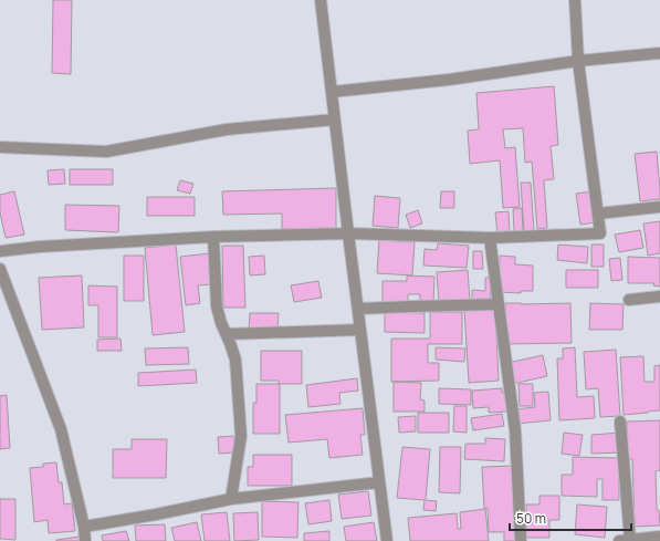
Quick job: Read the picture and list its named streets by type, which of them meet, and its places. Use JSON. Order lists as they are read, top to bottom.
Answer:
{
  "scale_bar": "50 m"
}
